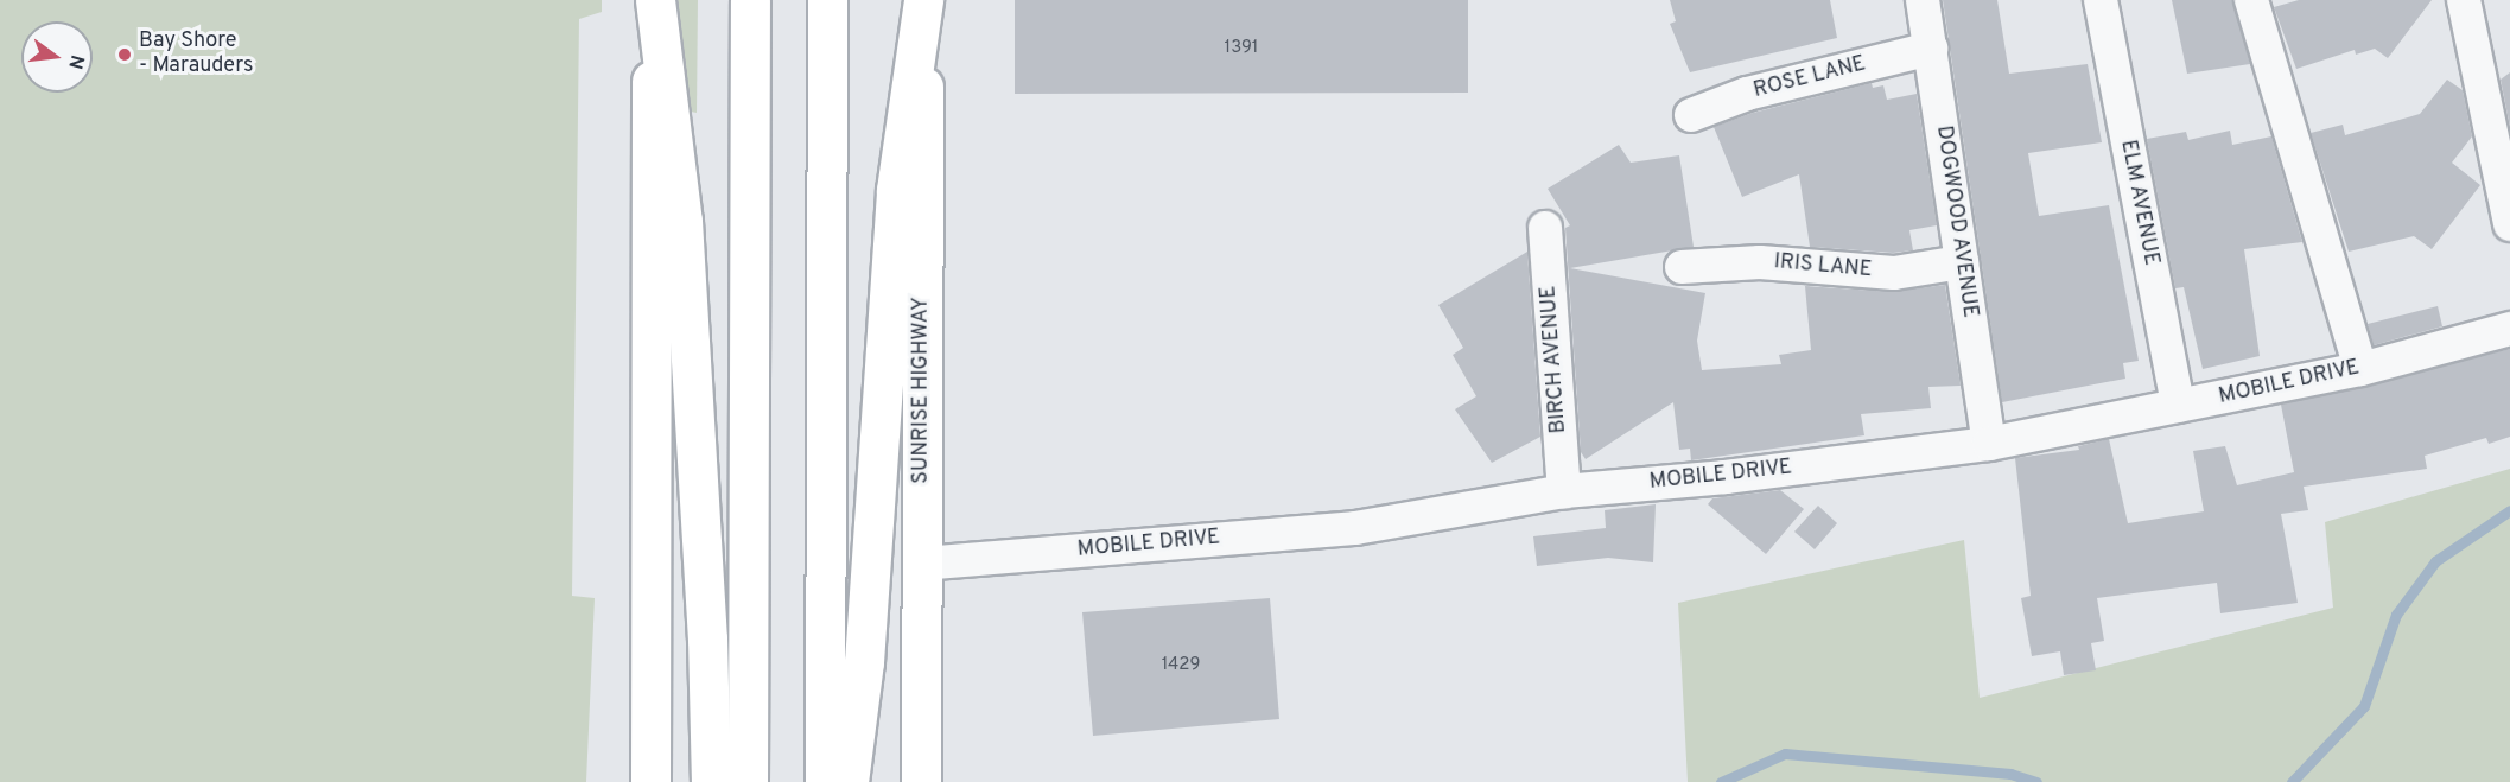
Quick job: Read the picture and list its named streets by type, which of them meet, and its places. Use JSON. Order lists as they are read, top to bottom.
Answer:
{
  "streets": {
    "main road": ["SUNRISE HIGHWAY"],
    "street": [
      "ROSE LANE",
      "ELM AVENUE",
      "DOGWOOD AVENUE",
      "IRIS LANE",
      "BIRCH AVENUE",
      "MOBILE DRIVE"
    ]
  },
  "crossings": [
    ["ROSE LANE", "DOGWOOD AVENUE"],
    ["ELM AVENUE", "MOBILE DRIVE"],
    ["DOGWOOD AVENUE", "IRIS LANE"],
    ["DOGWOOD AVENUE", "MOBILE DRIVE"],
    ["BIRCH AVENUE", "MOBILE DRIVE"],
    ["MOBILE DRIVE", "SUNRISE HIGHWAY"]
  ],
  "places": ["Bay Shore - Marauders"],
  "house_numbers": ["1391", "1429"],
  "north": "right"
}
